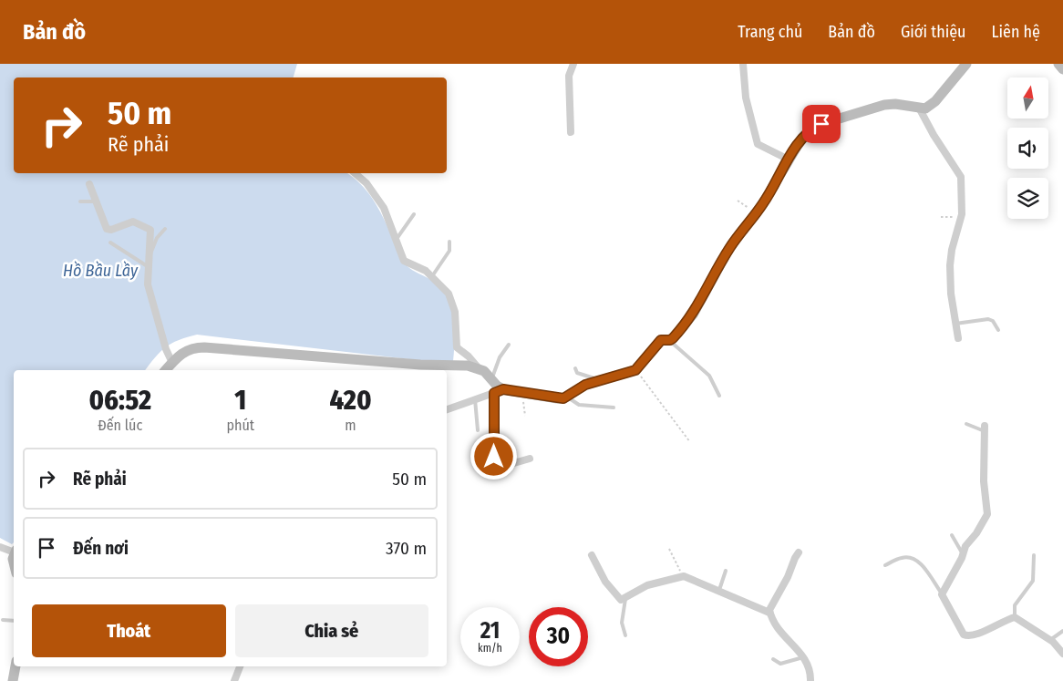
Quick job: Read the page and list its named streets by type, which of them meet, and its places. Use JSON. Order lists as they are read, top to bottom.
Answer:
{
  "water": ["Hồ Bầu Lầy"],
  "north": "top",
  "page": {
    "header": "Bản đồ",
    "nav": [
      "Trang chủ",
      "Bản đồ",
      "Giới thiệu",
      "Liên hệ"
    ],
    "turn": ["50 m", "Rẽ phải"],
    "eta": [
      "06:52",
      "Đến lúc",
      "1",
      "phút",
      "420",
      "m"
    ],
    "list": [
      {
        "name": "Rẽ phải",
        "value": "50 m"
      },
      {
        "name": "Đến nơi",
        "value": "370 m"
      }
    ],
    "buttons": ["Thoát", "Chia sẻ"],
    "speed": "21 km/h",
    "limit": "30"
  }
}
